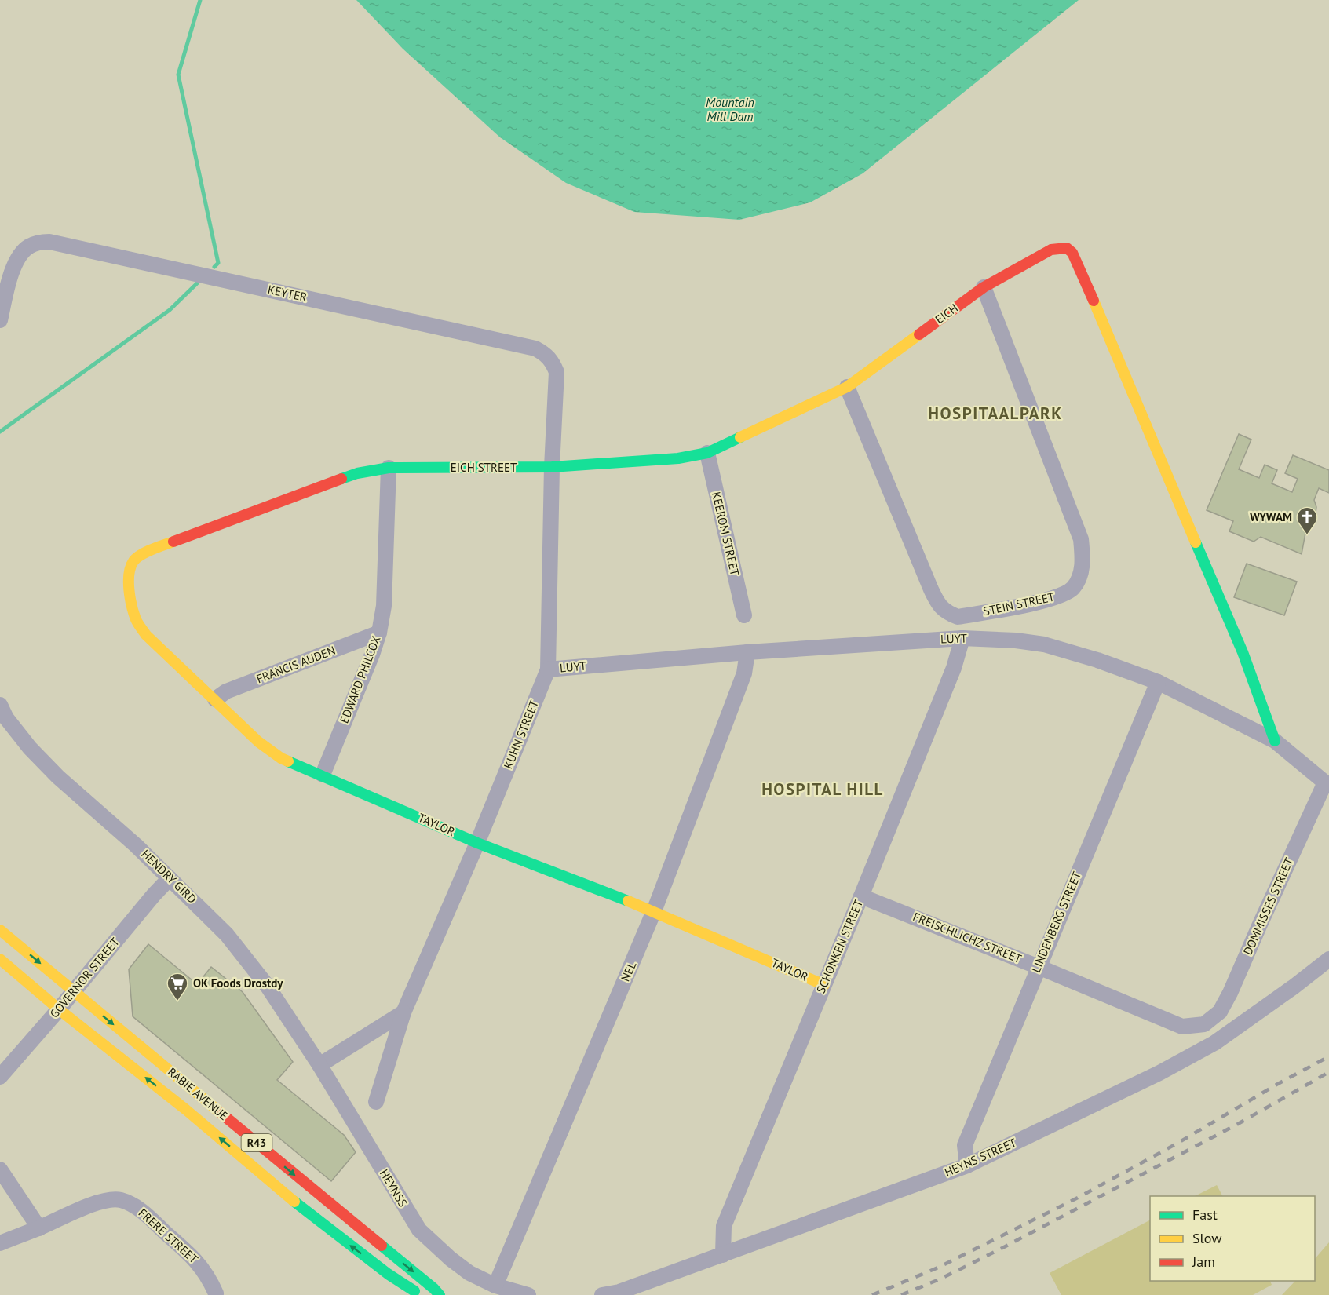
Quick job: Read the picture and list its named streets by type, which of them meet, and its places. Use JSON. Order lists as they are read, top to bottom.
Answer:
{
  "streets": {
    "street": [
      "KEYTER",
      "EICH",
      "EICH STREET",
      "KEEROM STREET",
      "STEIN STREET",
      "LUYT",
      "FRANCIS AUDEN",
      "EDWARD PHILCOX",
      "KUHN STREET",
      "TAYLOR",
      "HENDRY GIRD",
      "DOMMISSES STREET",
      "LINDENBERG STREET",
      "FREISCHLICHZ STREET",
      "SCHONKEN STREET",
      "NEL",
      "GOVERNOR STREET",
      "RABIE AVENUE",
      "R43",
      "HEYNS STREET",
      "HEYNSS",
      "FRERE STREET"
    ]
  },
  "crossings": [
    ["KEYTER", "KUHN STREET"],
    ["EICH", "EICH STREET"],
    ["EICH", "STEIN STREET"],
    ["EICH", "LUYT"],
    ["EICH STREET", "KEEROM STREET"],
    ["EICH STREET", "STEIN STREET"],
    ["EICH STREET", "EDWARD PHILCOX"],
    ["EICH STREET", "KUHN STREET"],
    ["EICH STREET", "TAYLOR"],
    ["LUYT", "KUHN STREET"],
    ["LUYT", "DOMMISSES STREET"],
    ["LUYT", "LINDENBERG STREET"],
    ["LUYT", "SCHONKEN STREET"],
    ["LUYT", "NEL"],
    ["FRANCIS AUDEN", "EDWARD PHILCOX"],
    ["FRANCIS AUDEN", "TAYLOR"],
    ["EDWARD PHILCOX", "TAYLOR"],
    ["KUHN STREET", "TAYLOR"],
    ["TAYLOR", "SCHONKEN STREET"],
    ["TAYLOR", "NEL"],
    ["HENDRY GIRD", "GOVERNOR STREET"],
    ["HENDRY GIRD", "HEYNSS"],
    ["DOMMISSES STREET", "FREISCHLICHZ STREET"],
    ["LINDENBERG STREET", "FREISCHLICHZ STREET"],
    ["LINDENBERG STREET", "HEYNS STREET"],
    ["FREISCHLICHZ STREET", "SCHONKEN STREET"],
    ["SCHONKEN STREET", "HEYNS STREET"],
    ["NEL", "HEYNSS"],
    ["GOVERNOR STREET", "RABIE AVENUE"]
  ],
  "districts": ["HOSPITAALPARK", "HOSPITAL HILL"],
  "water": ["Mountain Mill Dam"],
  "places": {
    "church": ["WYWAM"],
    "supermarket": ["OK Foods Drostdy"]
  },
  "legend": ["Fast", "Slow", "Jam"]
}
